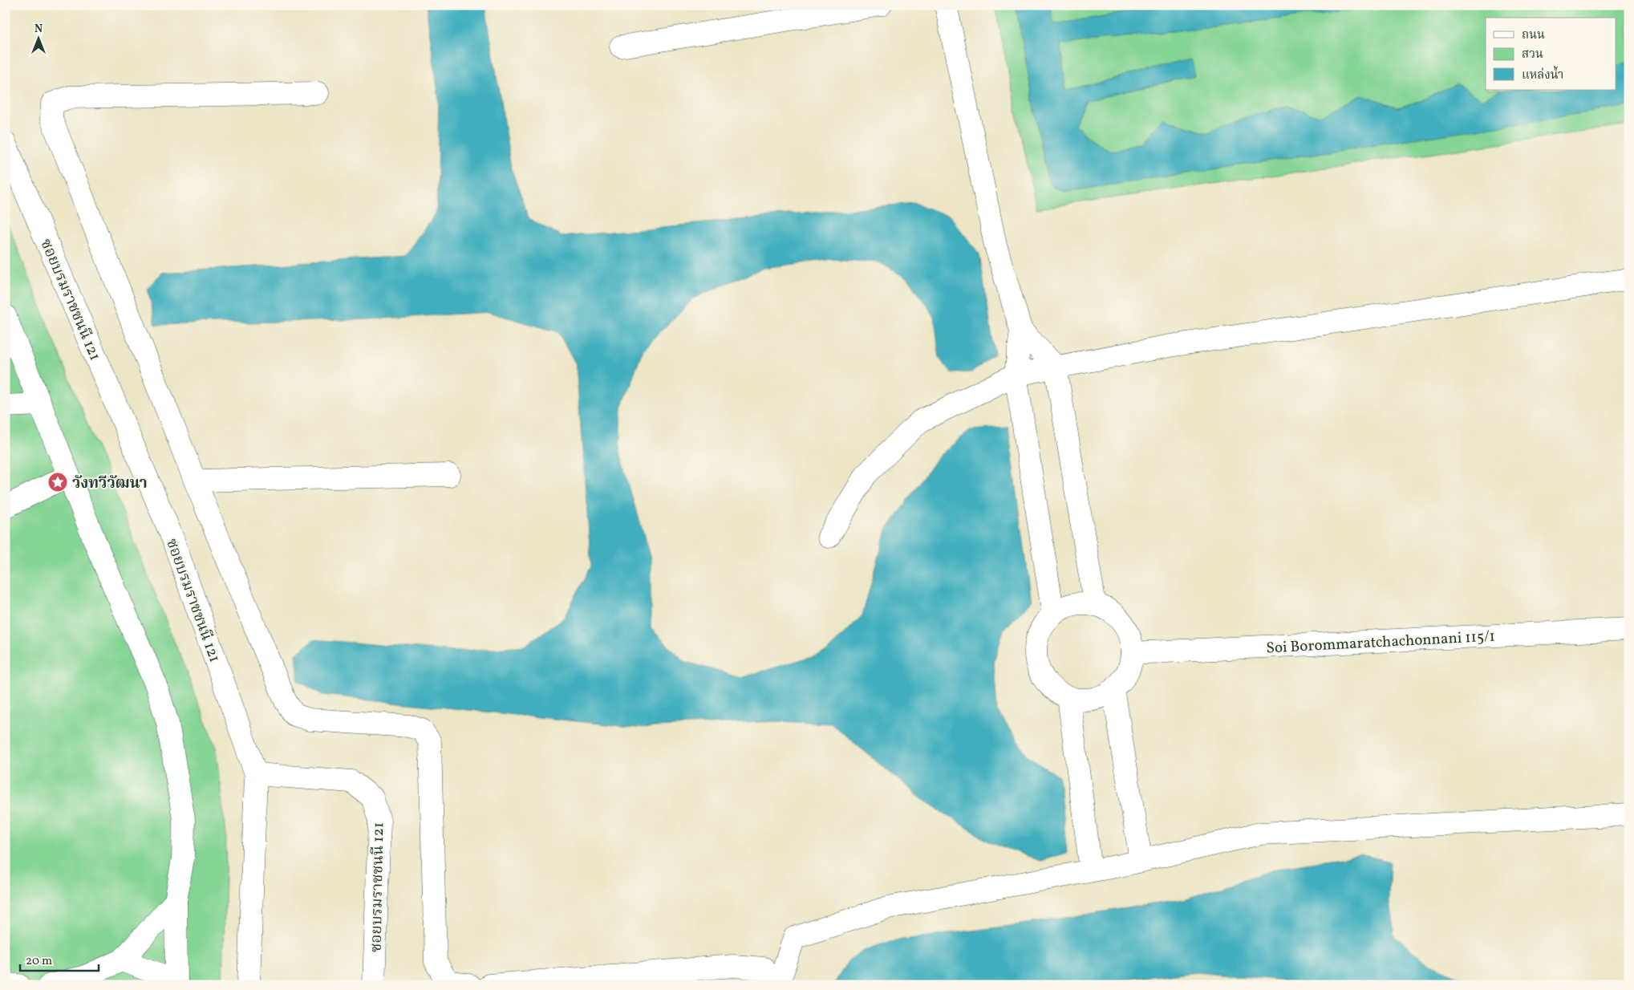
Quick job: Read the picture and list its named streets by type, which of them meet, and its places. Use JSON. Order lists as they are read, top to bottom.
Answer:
{
  "streets": {
    "street": ["ซอยบรมราชชนนี 121", "Soi Borommaratchachonnani 115/1"]
  },
  "places": {
    "place": ["วังทวีวัฒนา"]
  },
  "legend": ["ถนน", "สวน", "แหล่งน้ำ"],
  "scale_bar": "20 m",
  "north": "top"
}
